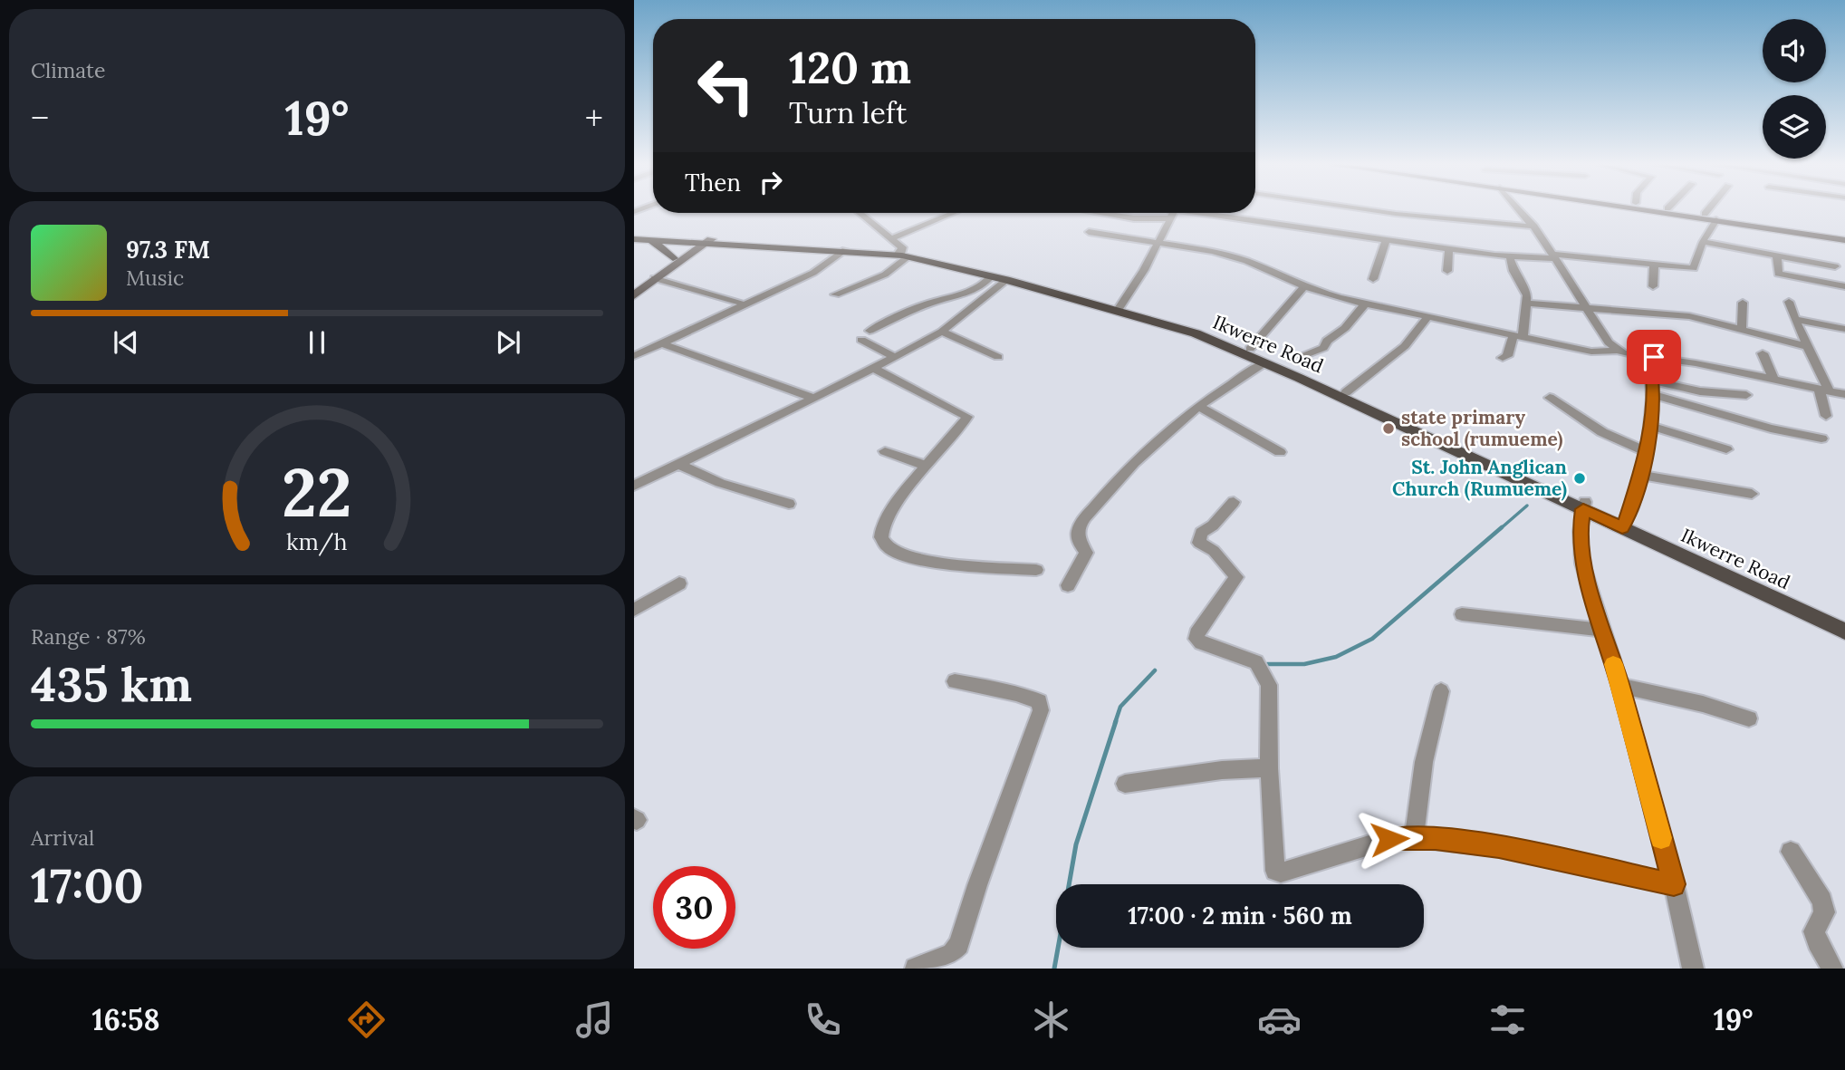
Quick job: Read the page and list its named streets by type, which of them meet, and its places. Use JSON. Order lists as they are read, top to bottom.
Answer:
{
  "streets": {
    "main road": ["Ikwerre Road"]
  },
  "places": ["state primary school (rumueme)", "St. John Anglican Church (Rumueme)"],
  "page": {
    "tile": [
      "Climate",
      ["Range · 87%", "435 km"],
      ["Arrival", "17:00"]
    ],
    "turn": ["120 m", "Turn left"],
    "heat": ["−", "19°", "+"],
    "then": "Then",
    "song": ["97.3 FM", "Music"],
    "limit": "30",
    "trip": "17:00 · 2 min · 560 m",
    "tabs": ["16:58", "19°"],
    "gauge": ["22", "km/h"]
  }
}
